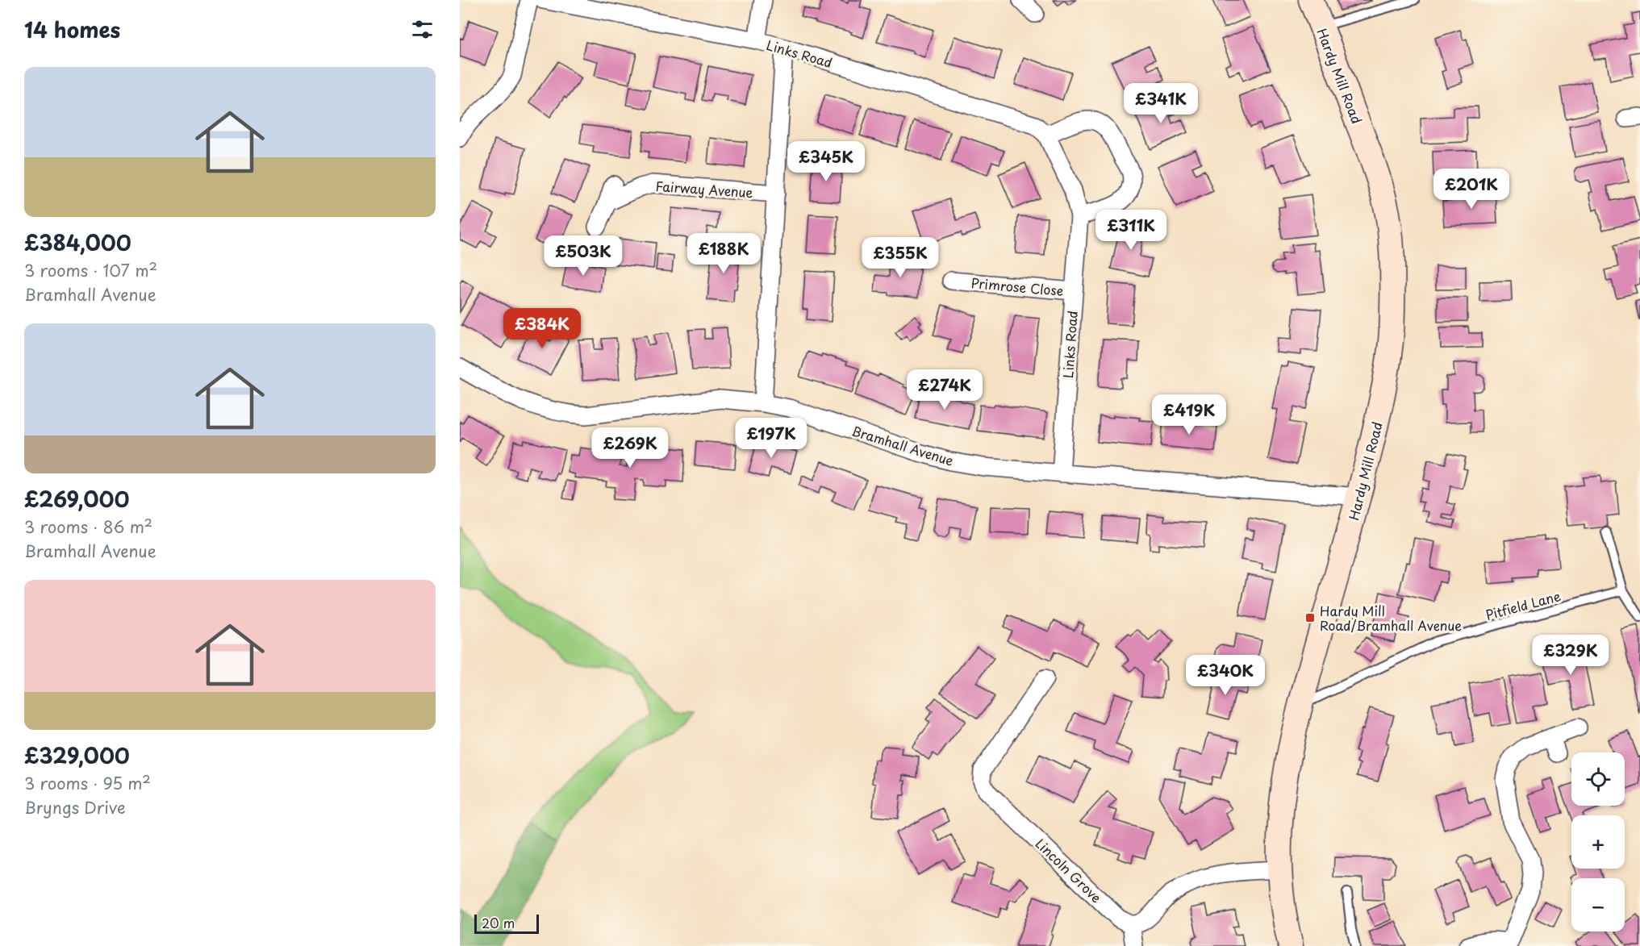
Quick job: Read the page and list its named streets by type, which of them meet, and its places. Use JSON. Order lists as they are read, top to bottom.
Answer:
{
  "streets": {
    "main road": ["Hardy Mill Road"],
    "street": [
      "Links Road",
      "Fairway Avenue",
      "Primrose Close",
      "Bramhall Avenue",
      "Lincoln Grove"
    ],
    "lane": ["Pitfield Lane"]
  },
  "crossings": [
    ["Links Road", "Primrose Close"],
    ["Links Road", "Bramhall Avenue"],
    ["Hardy Mill Road", "Bramhall Avenue"],
    ["Hardy Mill Road", "Pitfield Lane"]
  ],
  "places": {
    "transit": ["Hardy Mill Road/Bramhall Avenue"]
  },
  "scale_bar": "20 m",
  "page": {
    "heading": "14 homes",
    "list": [
      {
        "name": "£384,000",
        "note": "3 rooms · 107 m² · Bramhall Avenue"
      },
      {
        "name": "£269,000",
        "note": "3 rooms · 86 m² · Bramhall Avenue"
      },
      {
        "name": "£329,000",
        "note": "3 rooms · 95 m² · Bryngs Drive"
      }
    ],
    "price": [
      "£341K",
      "£345K",
      "£201K",
      "£311K",
      "£188K",
      "£503K",
      "£355K",
      "£384K",
      "£274K",
      "£419K",
      "£197K",
      "£269K",
      "£329K",
      "£340K"
    ],
    "map_buttons": ["+", "−"],
    "scale": "20 m"
  }
}
